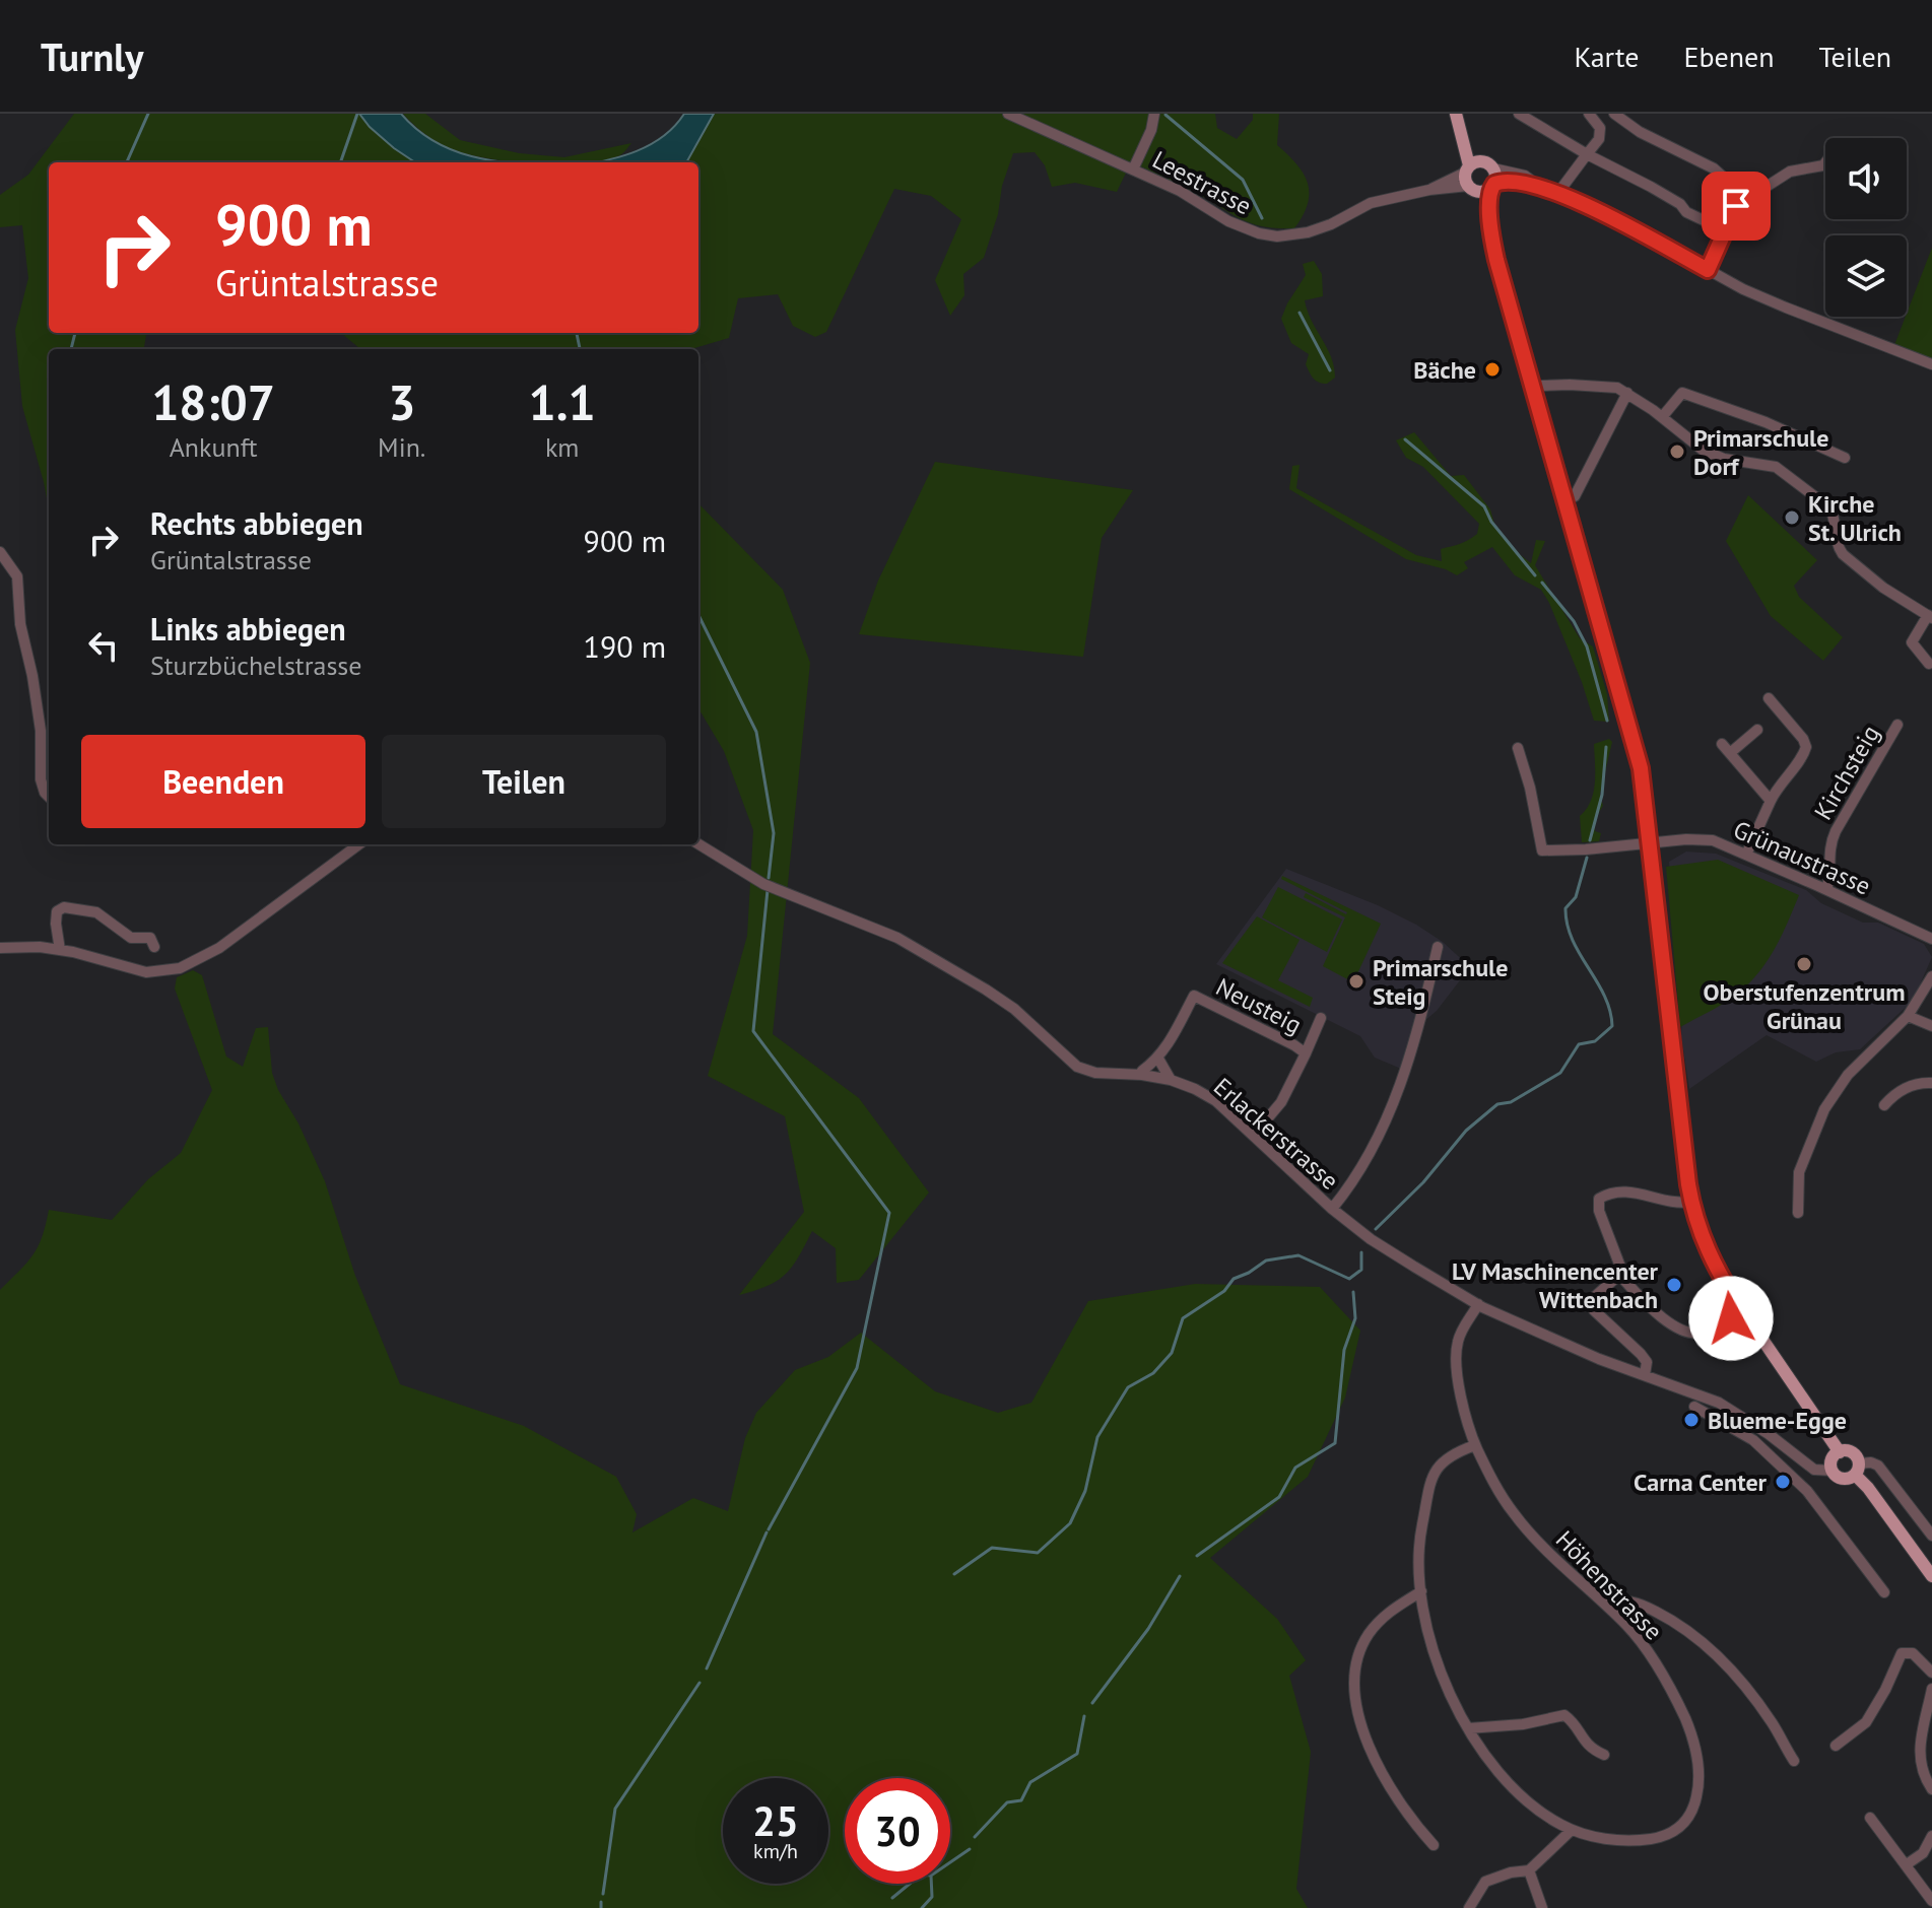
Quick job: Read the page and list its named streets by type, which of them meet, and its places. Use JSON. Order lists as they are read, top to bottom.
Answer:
{
  "streets": {
    "street": [
      "Leestrasse",
      "Kirchsteig",
      "Grünaustrasse",
      "Neusteig",
      "Erlackerstrasse",
      "Höhenstrasse"
    ]
  },
  "crossings": [
    ["Kirchsteig", "Grünaustrasse"],
    ["Neusteig", "Erlackerstrasse"],
    ["Erlackerstrasse", "Höhenstrasse"]
  ],
  "places": [
    "Bäche",
    "Primarschule Dorf",
    "Kirche St. Ulrich",
    "Oberstufenzentrum Grünau",
    "Primarschule Steig",
    "LV Maschinencenter Wittenbach",
    "Blueme-Egge",
    "Carna Center"
  ],
  "page": {
    "header": "Turnly",
    "nav": ["Karte", "Ebenen", "Teilen"],
    "turn": ["900 m", "Grüntalstrasse"],
    "eta": [
      "18:07",
      "Ankunft",
      "3",
      "Min.",
      "1.1",
      "km"
    ],
    "list": [
      {
        "name": "Rechts abbiegen",
        "note": "Grüntalstrasse",
        "value": "900 m"
      },
      {
        "name": "Links abbiegen",
        "note": "Sturzbüchelstrasse",
        "value": "190 m"
      }
    ],
    "buttons": ["Beenden", "Teilen"],
    "speed": "25 km/h",
    "limit": "30"
  }
}
